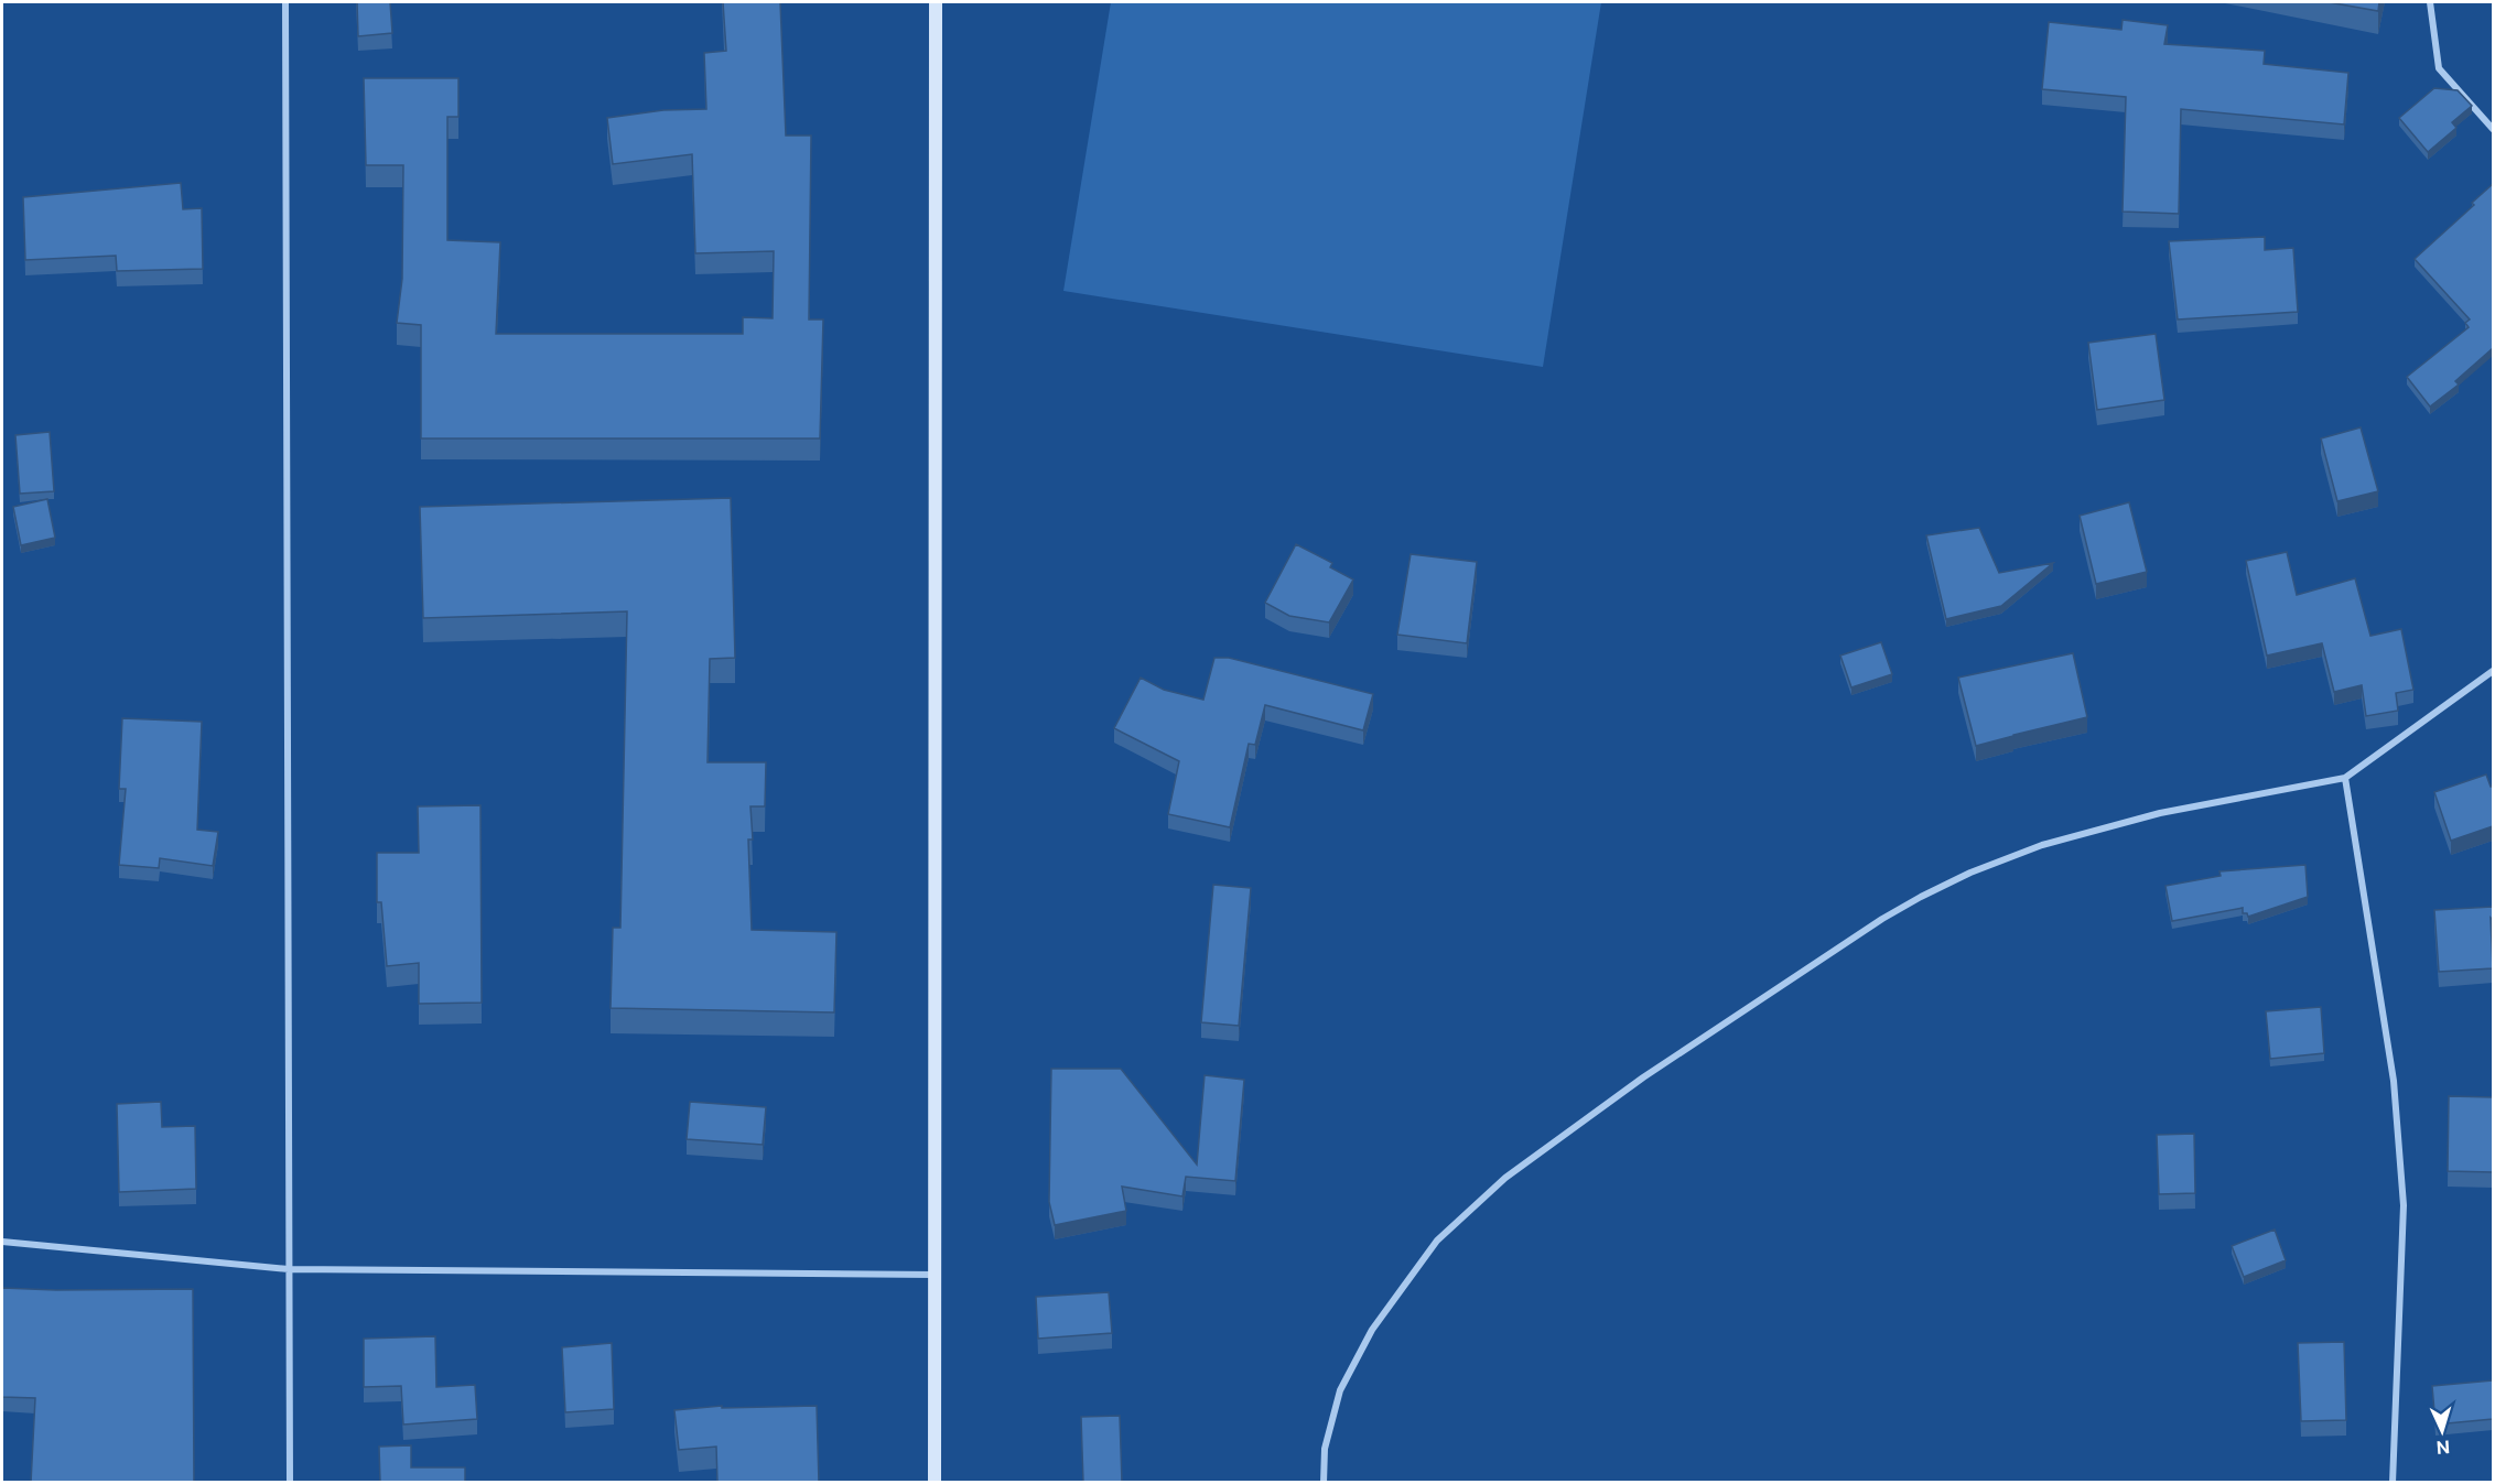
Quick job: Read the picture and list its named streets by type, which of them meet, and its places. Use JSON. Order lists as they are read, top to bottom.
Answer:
{
  "north": "bottom"
}
